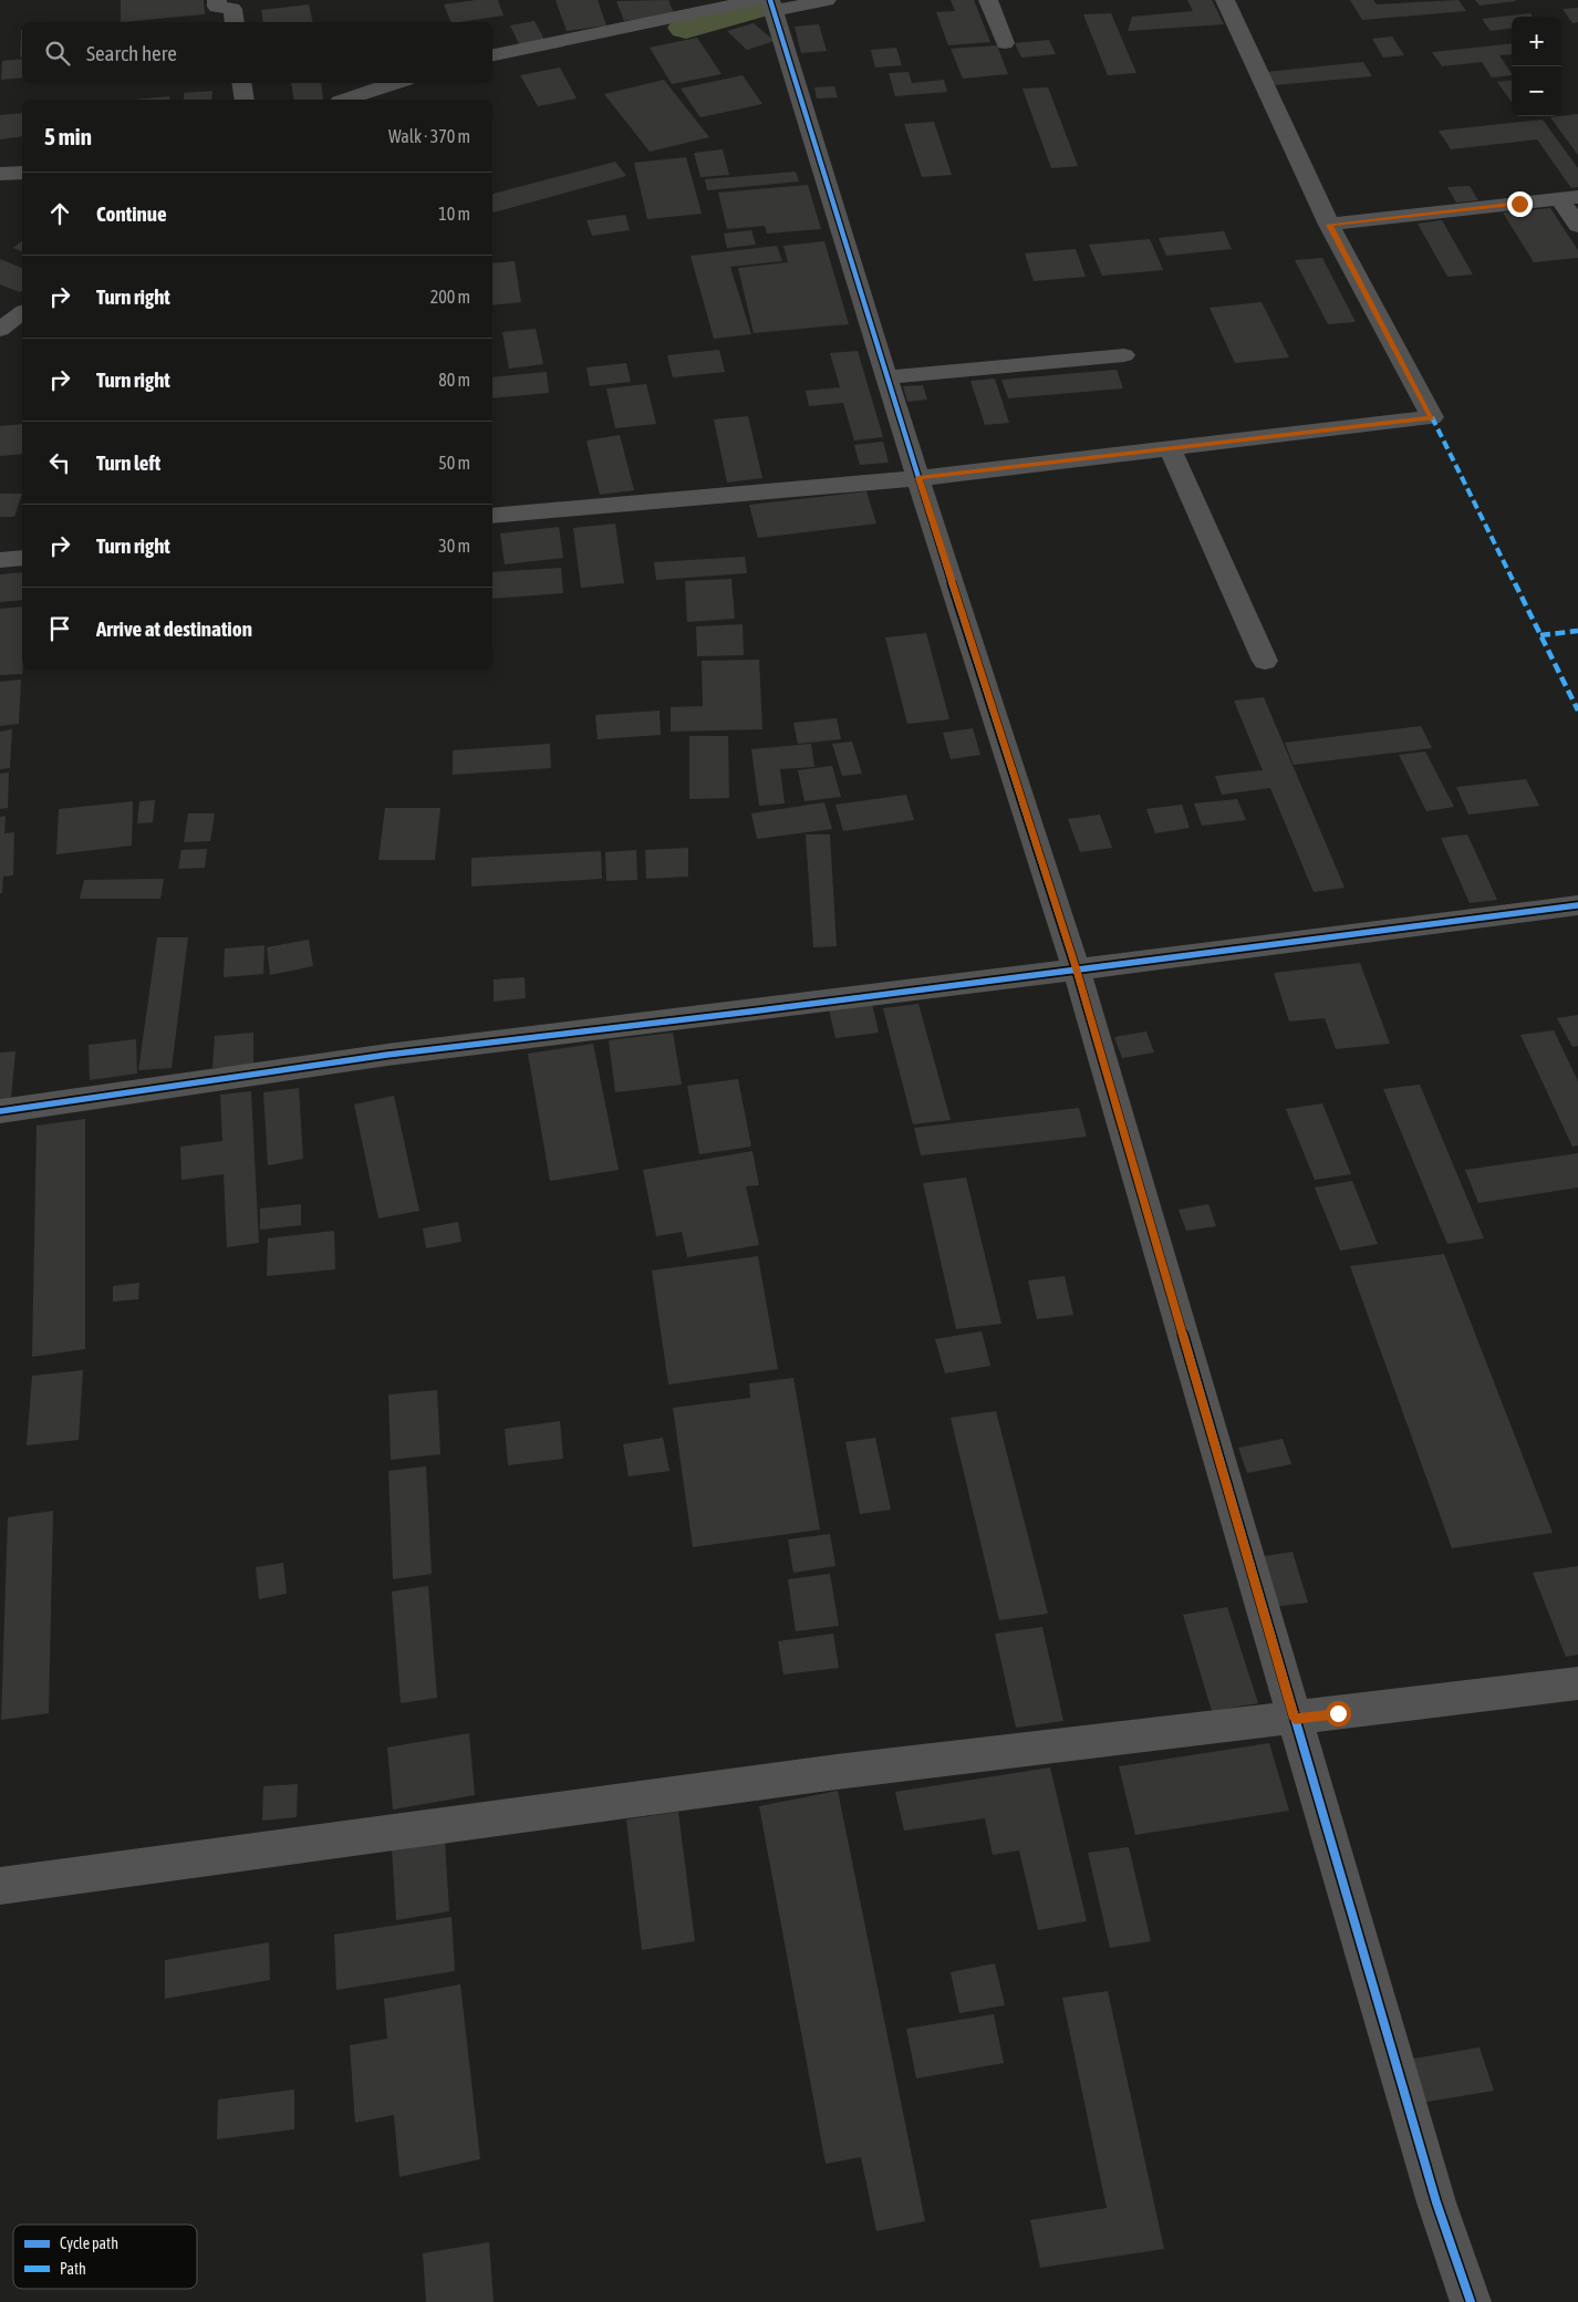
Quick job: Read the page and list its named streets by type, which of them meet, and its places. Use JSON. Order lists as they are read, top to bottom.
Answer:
{
  "legend": ["Cycle path", "Path"],
  "page": {
    "map_buttons": ["+", "−"],
    "search": "Search here",
    "heading": ["5 min", "Walk · 370 m"],
    "list": [
      ["Continue", "10 m"],
      ["Turn right", "200 m"],
      ["Turn right", "80 m"],
      ["Turn left", "50 m"],
      ["Turn right", "30 m"],
      "Arrive at destination"
    ]
  }
}
